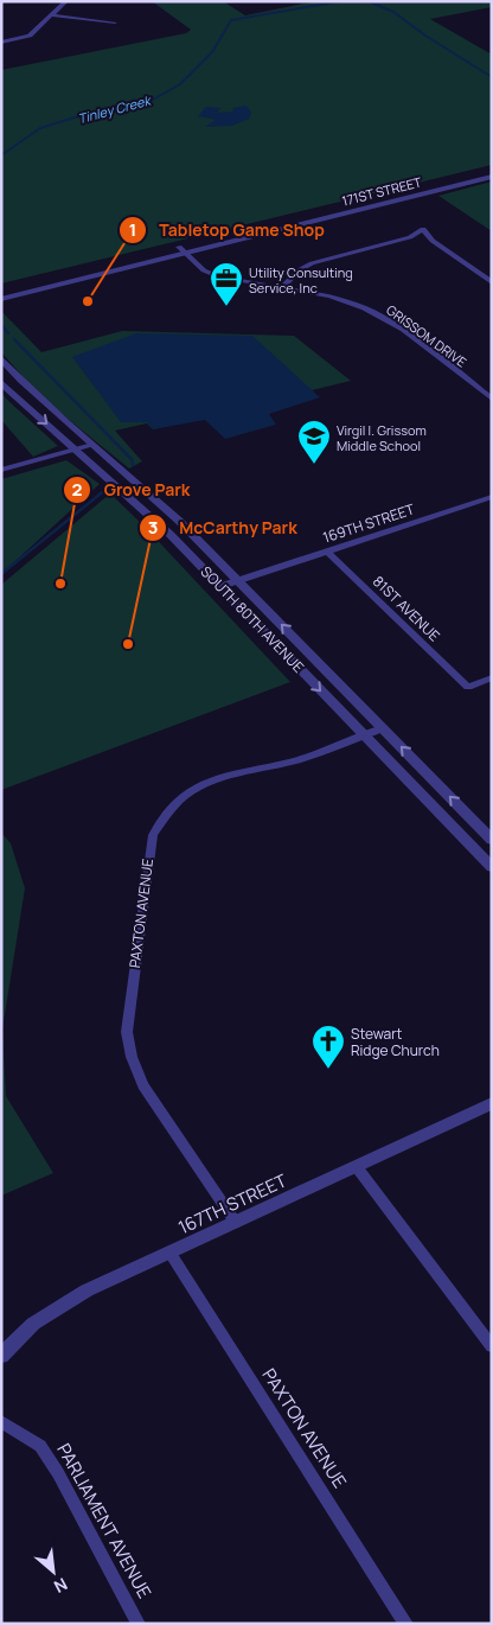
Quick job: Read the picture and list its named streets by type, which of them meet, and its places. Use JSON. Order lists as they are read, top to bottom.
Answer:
{
  "streets": {
    "street": [
      "171ST STREET",
      "GRISSOM DRIVE",
      "169TH STREET",
      "81ST AVENUE",
      "SOUTH 80TH AVENUE",
      "PAXTON AVENUE",
      "167TH STREET",
      "PARLIAMENT AVENUE"
    ]
  },
  "crossings": [
    ["171ST STREET", "GRISSOM DRIVE"],
    ["169TH STREET", "81ST AVENUE"],
    ["169TH STREET", "SOUTH 80TH AVENUE"],
    ["SOUTH 80TH AVENUE", "PAXTON AVENUE"],
    ["PAXTON AVENUE", "167TH STREET"]
  ],
  "water": ["Tinley Creek"],
  "places": {
    "other": ["Tabletop Game Shop", "Grove Park", "McCarthy Park"],
    "office": ["Utility Consulting Service, Inc"],
    "school or university": ["Virgil I. Grissom Middle School"],
    "church": ["Stewart Ridge Church"]
  },
  "north": "bottom right"
}
